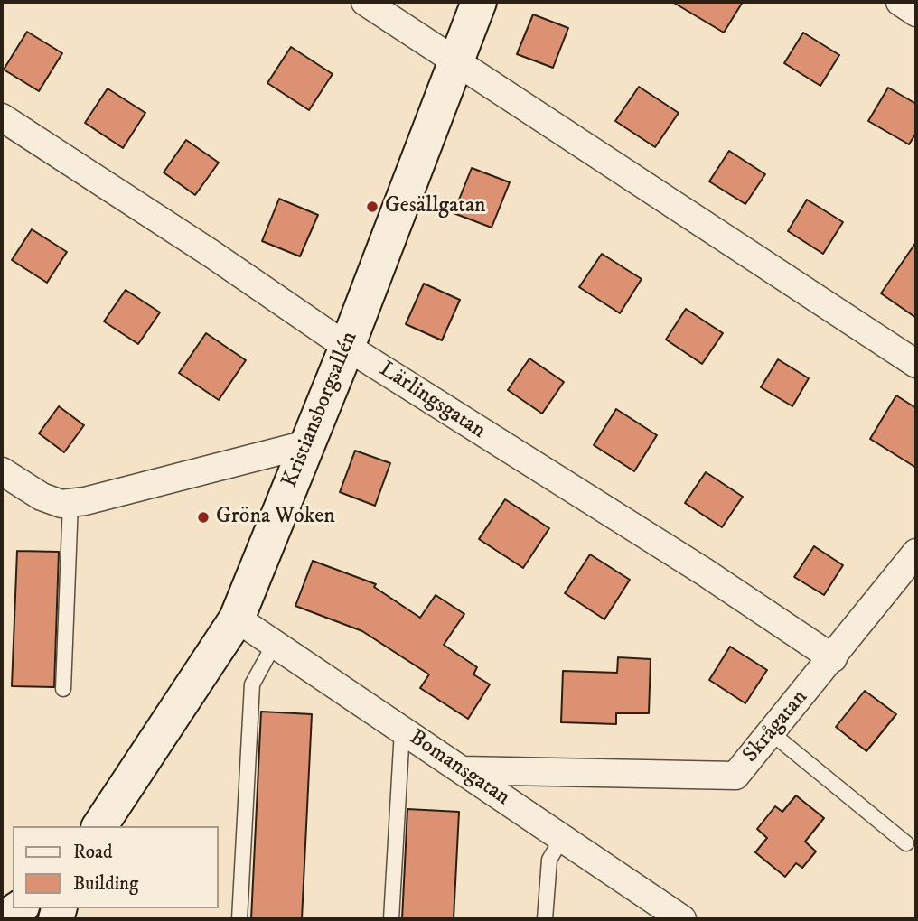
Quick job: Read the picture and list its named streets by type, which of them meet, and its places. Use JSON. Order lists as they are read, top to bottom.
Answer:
{
  "streets": {
    "street": [
      "Lärlingsgatan",
      "Kristiansborgsallén",
      "Skrågatan",
      "Bomansgatan"
    ]
  },
  "crossings": [
    ["Lärlingsgatan", "Kristiansborgsallén"],
    ["Lärlingsgatan", "Skrågatan"],
    ["Kristiansborgsallén", "Bomansgatan"],
    ["Skrågatan", "Bomansgatan"]
  ],
  "places": ["Gesällgatan", "Gröna Woken"],
  "legend": ["Road", "Building"]
}
